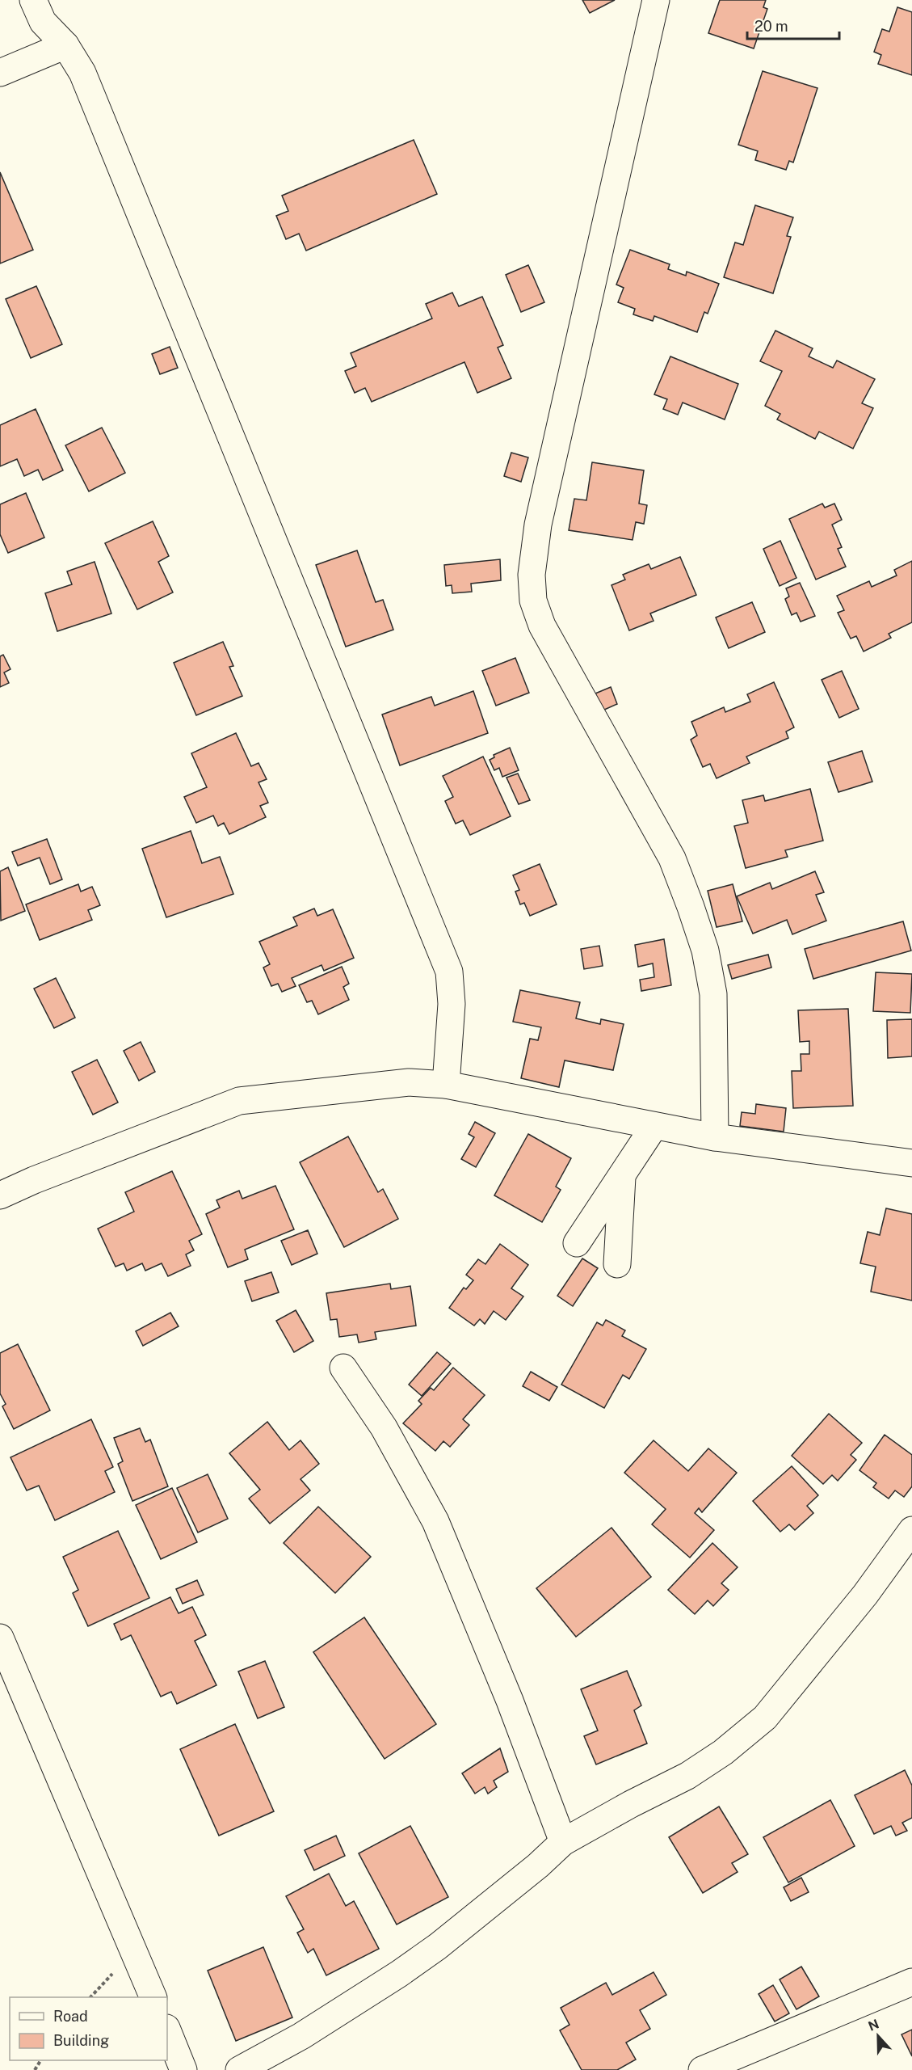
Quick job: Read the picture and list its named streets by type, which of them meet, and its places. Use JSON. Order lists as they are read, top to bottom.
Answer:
{
  "legend": ["Road", "Building"],
  "scale_bar": "20 m",
  "north": "top"
}
